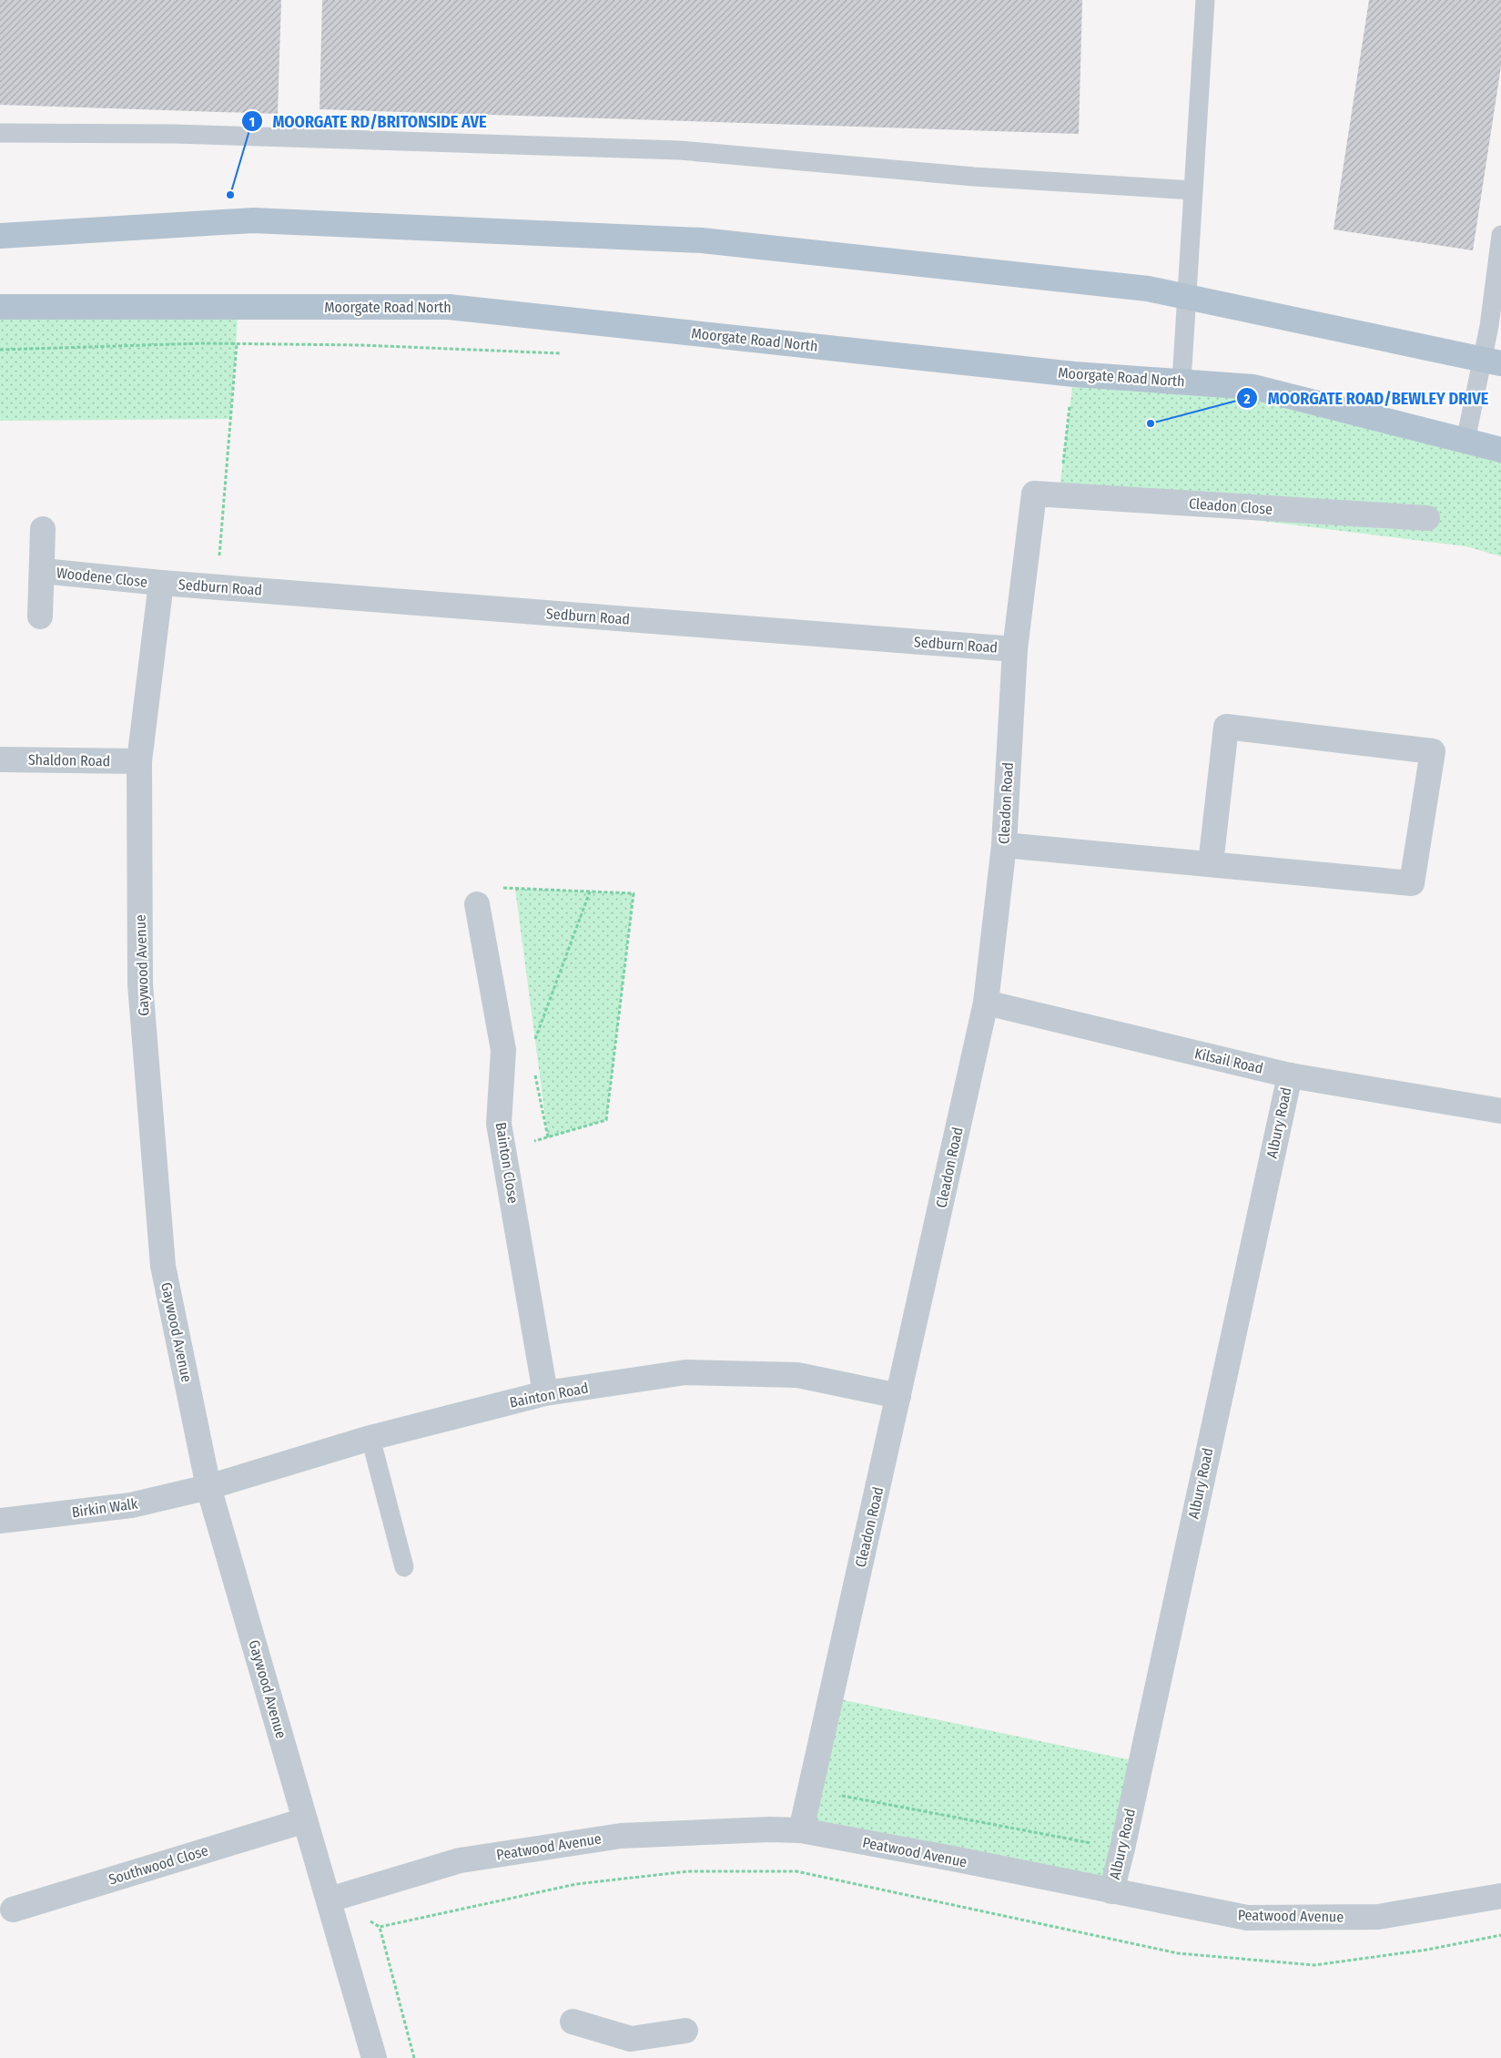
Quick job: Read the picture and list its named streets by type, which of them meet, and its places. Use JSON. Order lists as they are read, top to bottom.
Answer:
{
  "streets": {
    "main road": ["Moorgate Road North"],
    "street": [
      "Cleadon Close",
      "Woodene Close",
      "Sedburn Road",
      "Shaldon Road",
      "Cleadon Road",
      "Gaywood Avenue",
      "Kilsail Road",
      "Albury Road",
      "Bainton Close",
      "Bainton Road",
      "Birkin Walk",
      "Peatwood Avenue",
      "Southwood Close"
    ]
  },
  "crossings": [
    ["Cleadon Close", "Cleadon Road"],
    ["Woodene Close", "Sedburn Road"],
    ["Woodene Close", "Gaywood Avenue"],
    ["Sedburn Road", "Cleadon Road"],
    ["Sedburn Road", "Gaywood Avenue"],
    ["Shaldon Road", "Gaywood Avenue"],
    ["Cleadon Road", "Kilsail Road"],
    ["Cleadon Road", "Bainton Road"],
    ["Cleadon Road", "Peatwood Avenue"],
    ["Gaywood Avenue", "Bainton Road"],
    ["Gaywood Avenue", "Birkin Walk"],
    ["Gaywood Avenue", "Peatwood Avenue"],
    ["Gaywood Avenue", "Southwood Close"],
    ["Kilsail Road", "Albury Road"],
    ["Albury Road", "Peatwood Avenue"],
    ["Bainton Close", "Bainton Road"],
    ["Bainton Road", "Birkin Walk"]
  ],
  "places": ["MOORGATE RD/BRITONSIDE AVE", "MOORGATE ROAD/BEWLEY DRIVE"]
}
